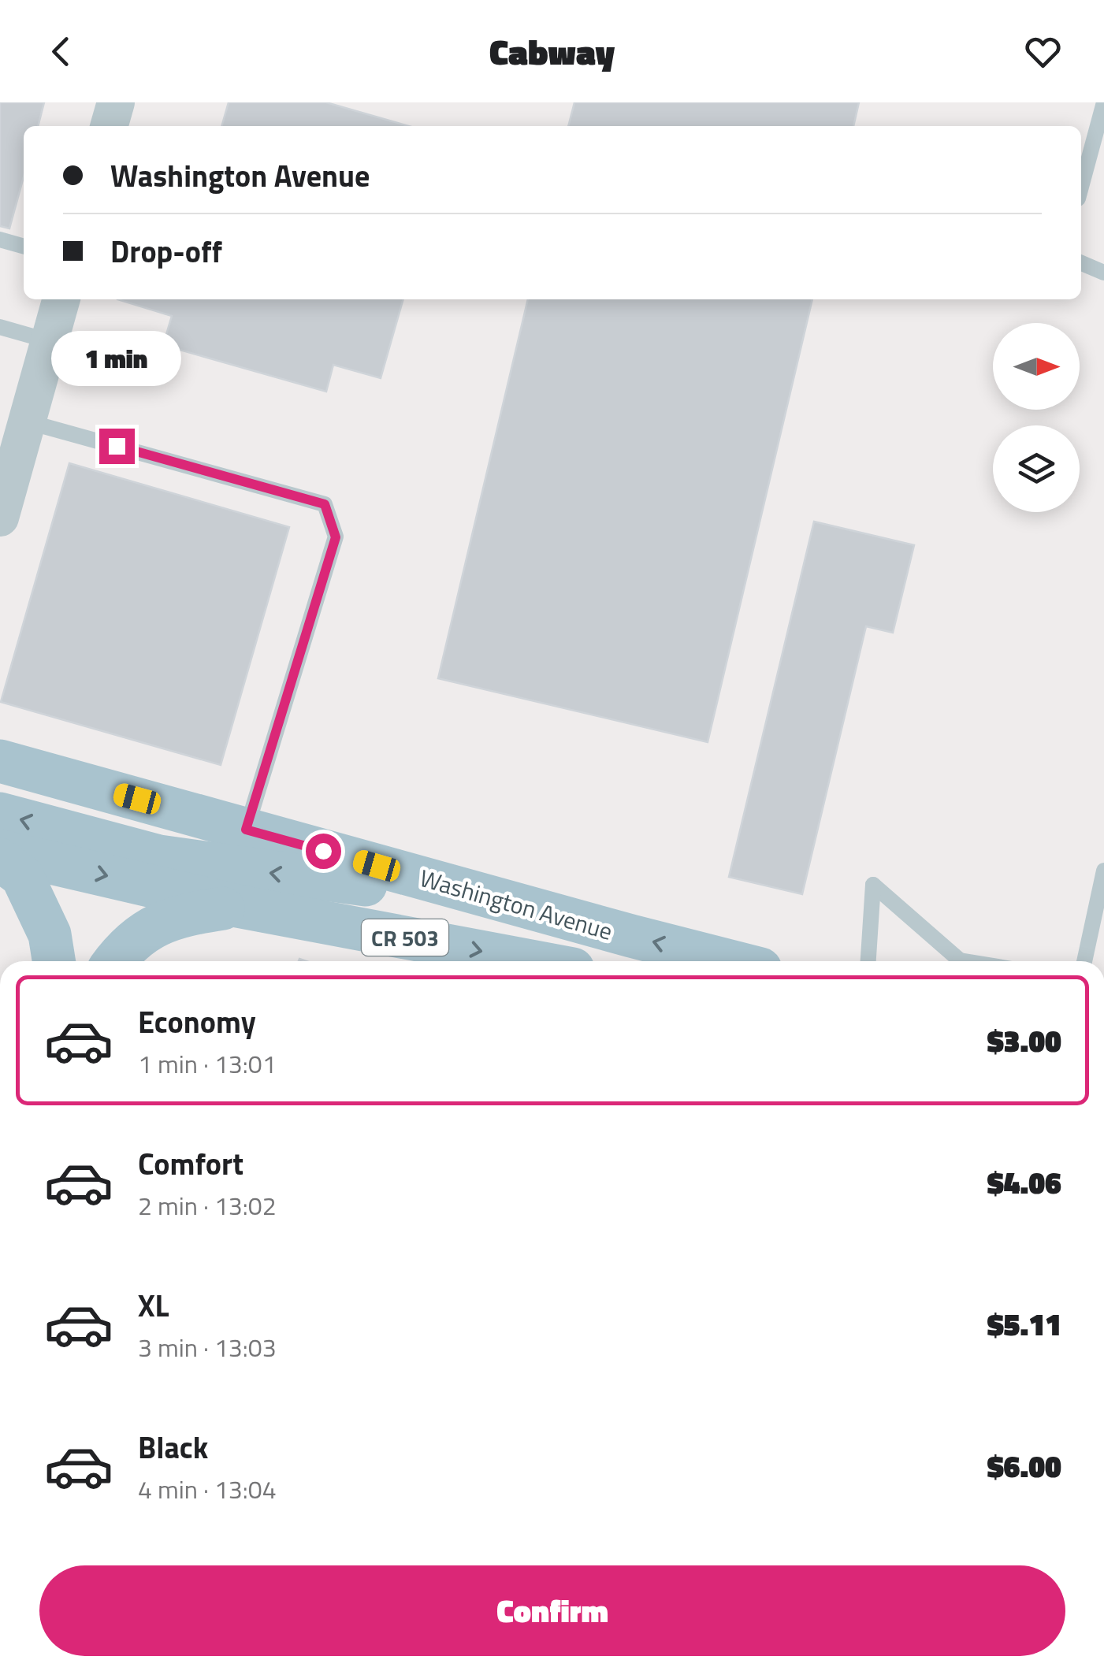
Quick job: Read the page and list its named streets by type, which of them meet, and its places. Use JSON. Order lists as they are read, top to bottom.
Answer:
{
  "streets": {
    "main road": ["Washington Avenue", "CR 503"]
  },
  "north": "right",
  "page": {
    "header": "Cabway",
    "banner": ["Washington Avenue", "Drop-off"],
    "bubble": "1 min",
    "list": [
      {
        "name": "Economy",
        "note": "1 min · 13:01",
        "value": "$3.00"
      },
      {
        "name": "Comfort",
        "note": "2 min · 13:02",
        "value": "$4.06"
      },
      {
        "name": "XL",
        "note": "3 min · 13:03",
        "value": "$5.11"
      },
      {
        "name": "Black",
        "note": "4 min · 13:04",
        "value": "$6.00"
      }
    ],
    "buttons": "Confirm"
  }
}
